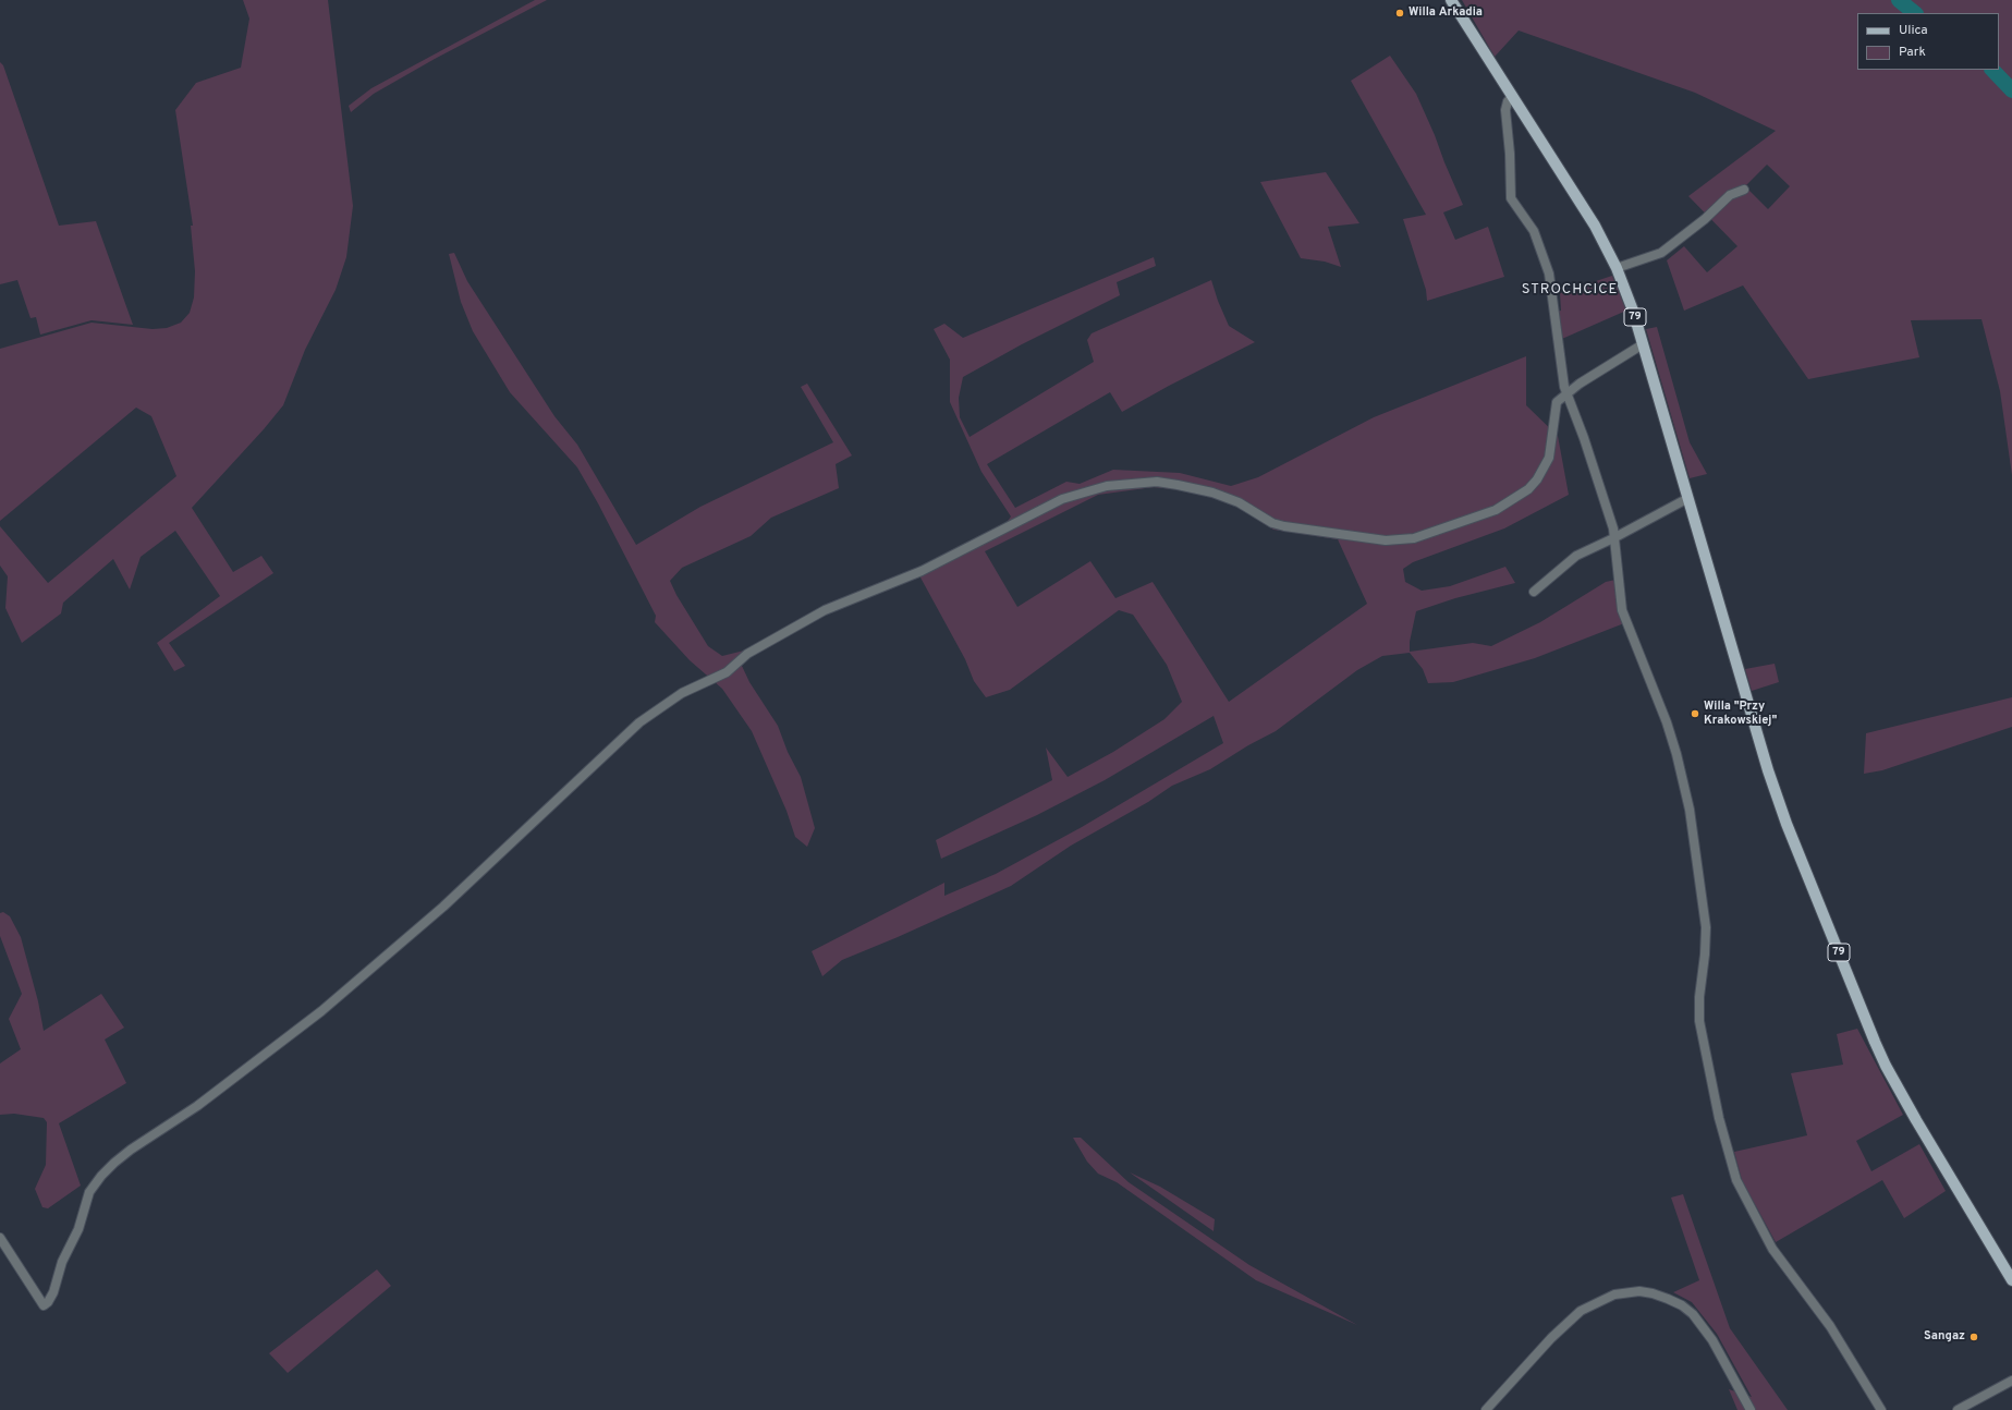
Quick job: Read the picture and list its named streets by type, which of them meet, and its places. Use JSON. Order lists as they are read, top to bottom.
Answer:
{
  "streets": {
    "main road": ["79"]
  },
  "districts": ["STROCHCICE"],
  "places": ["Willa Arkadia", "Willa \"Przy Krakowskiej\"", "Sangaz"],
  "legend": ["Ulica", "Park"]
}
